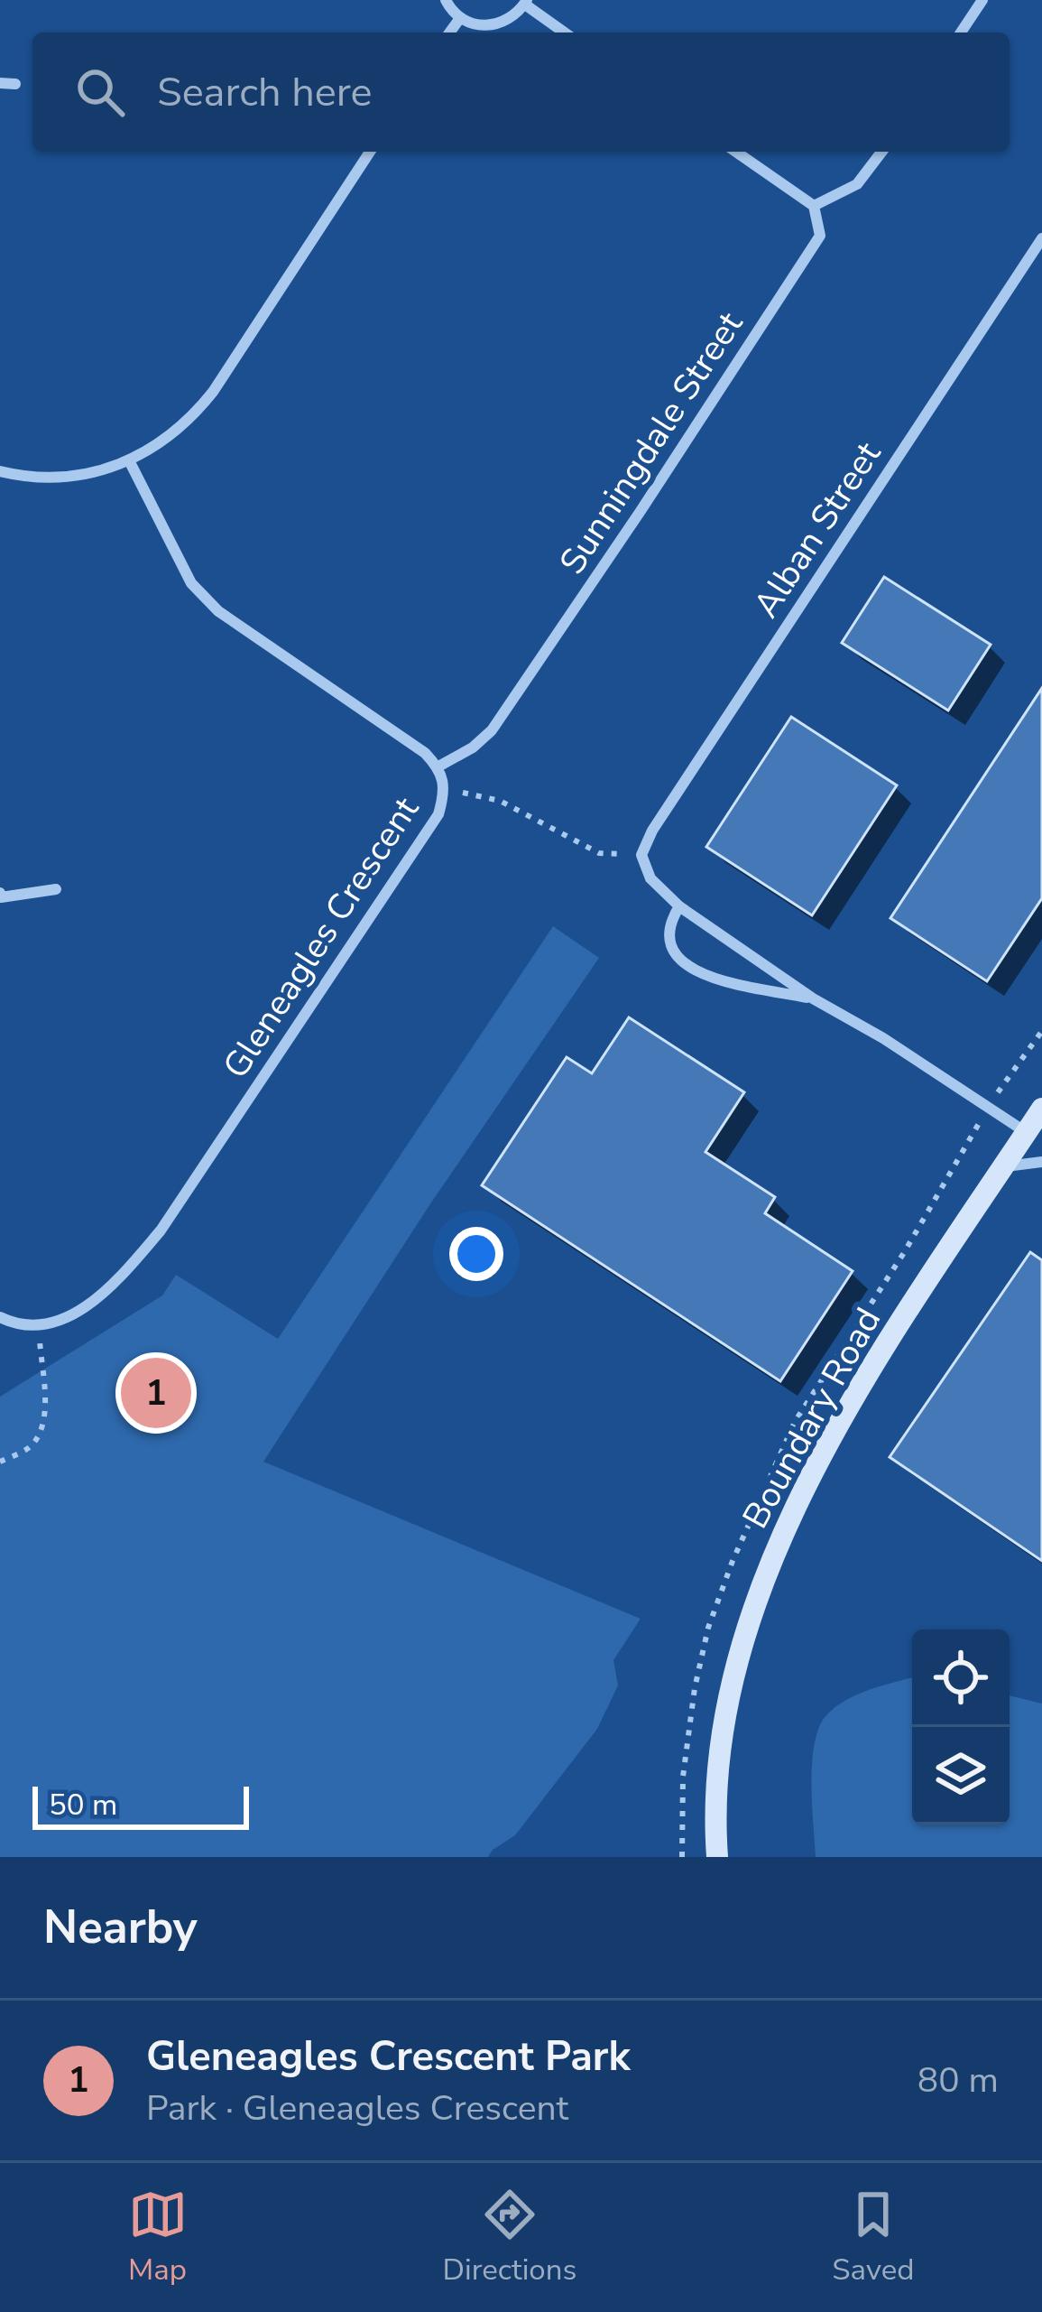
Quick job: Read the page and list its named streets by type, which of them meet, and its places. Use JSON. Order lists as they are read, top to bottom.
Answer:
{
  "streets": {
    "main road": ["Boundary Road"],
    "street": ["Sunningdale Street", "Alban Street", "Gleneagles Crescent"]
  },
  "crossings": [
    ["Sunningdale Street", "Gleneagles Crescent"]
  ],
  "scale_bar": "50 m",
  "page": {
    "search": "Search here",
    "pins": "1",
    "scale": "50 m",
    "heading": "Nearby",
    "list": [
      {
        "mark": "1",
        "name": "Gleneagles Crescent Park",
        "note": "Park · Gleneagles Crescent",
        "value": "80 m"
      }
    ],
    "nav": ["Map", "Directions", "Saved"]
  }
}
